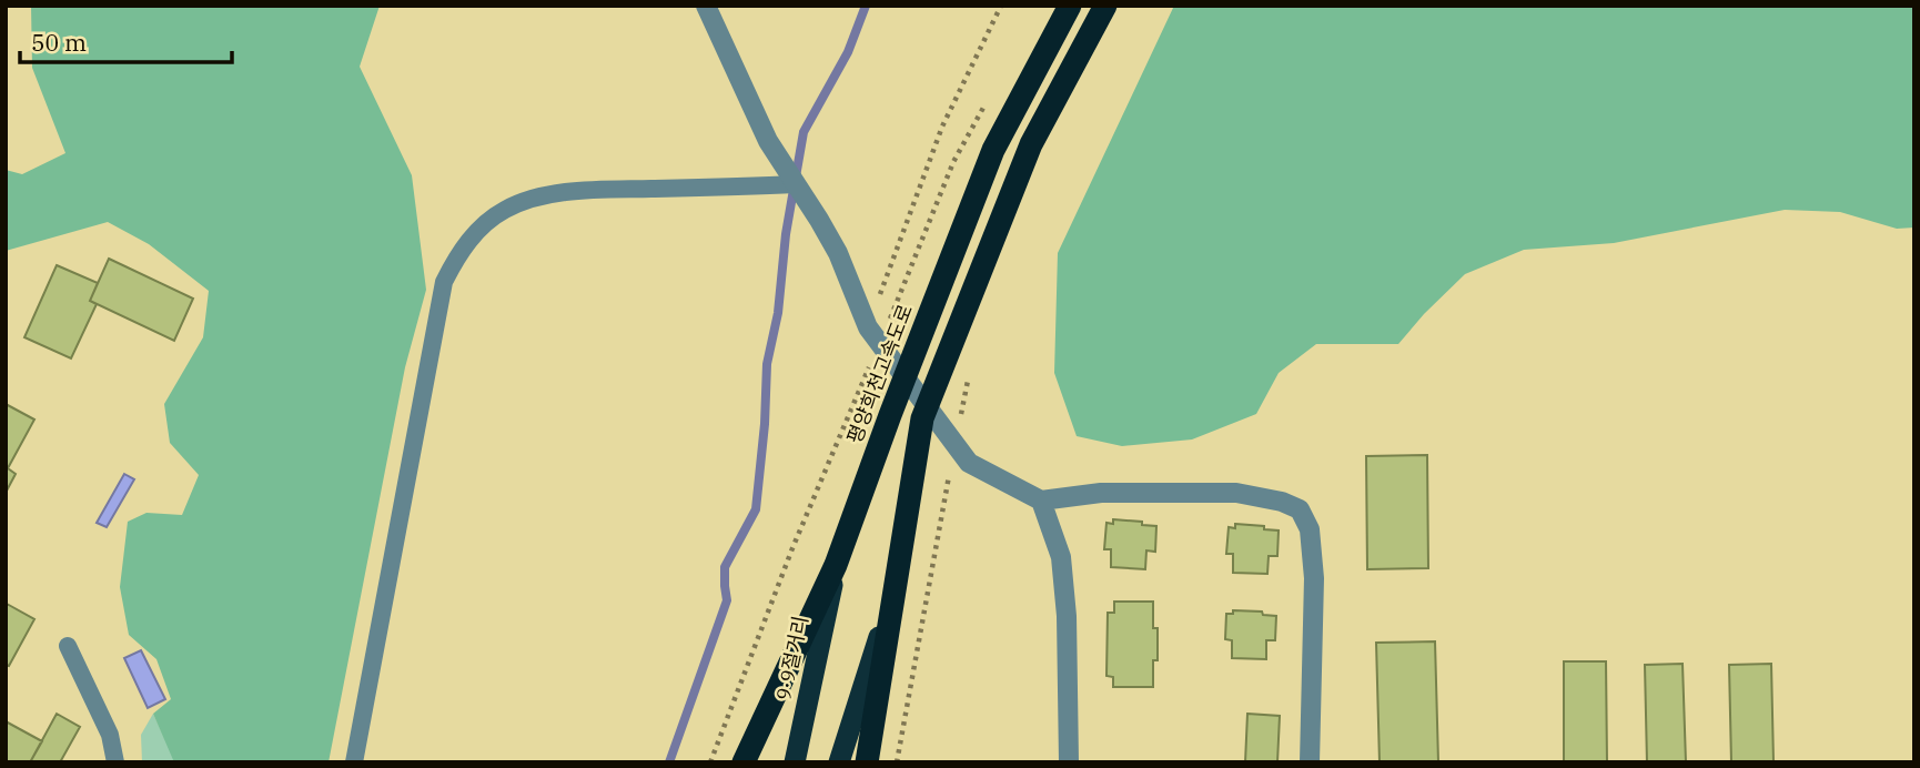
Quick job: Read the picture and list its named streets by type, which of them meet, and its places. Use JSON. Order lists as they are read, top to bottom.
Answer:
{
  "streets": {
    "highway": ["평양희천고속도로", "9·9절거리"]
  },
  "crossings": [
    ["평양희천고속도로", "9·9절거리"]
  ],
  "scale_bar": "50 m"
}
